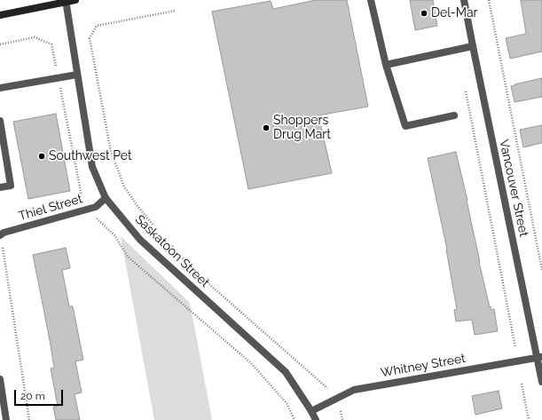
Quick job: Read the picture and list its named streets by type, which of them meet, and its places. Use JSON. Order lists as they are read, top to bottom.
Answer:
{
  "streets": {
    "street": [
      "Vancouver Street",
      "Thiel Street",
      "Saskatoon Street",
      "Whitney Street"
    ]
  },
  "crossings": [
    ["Vancouver Street", "Whitney Street"],
    ["Thiel Street", "Saskatoon Street"],
    ["Saskatoon Street", "Whitney Street"]
  ],
  "places": ["Del-Mar", "Shoppers Drug Mart", "Southwest Pet"],
  "scale_bar": "20 m"
}
